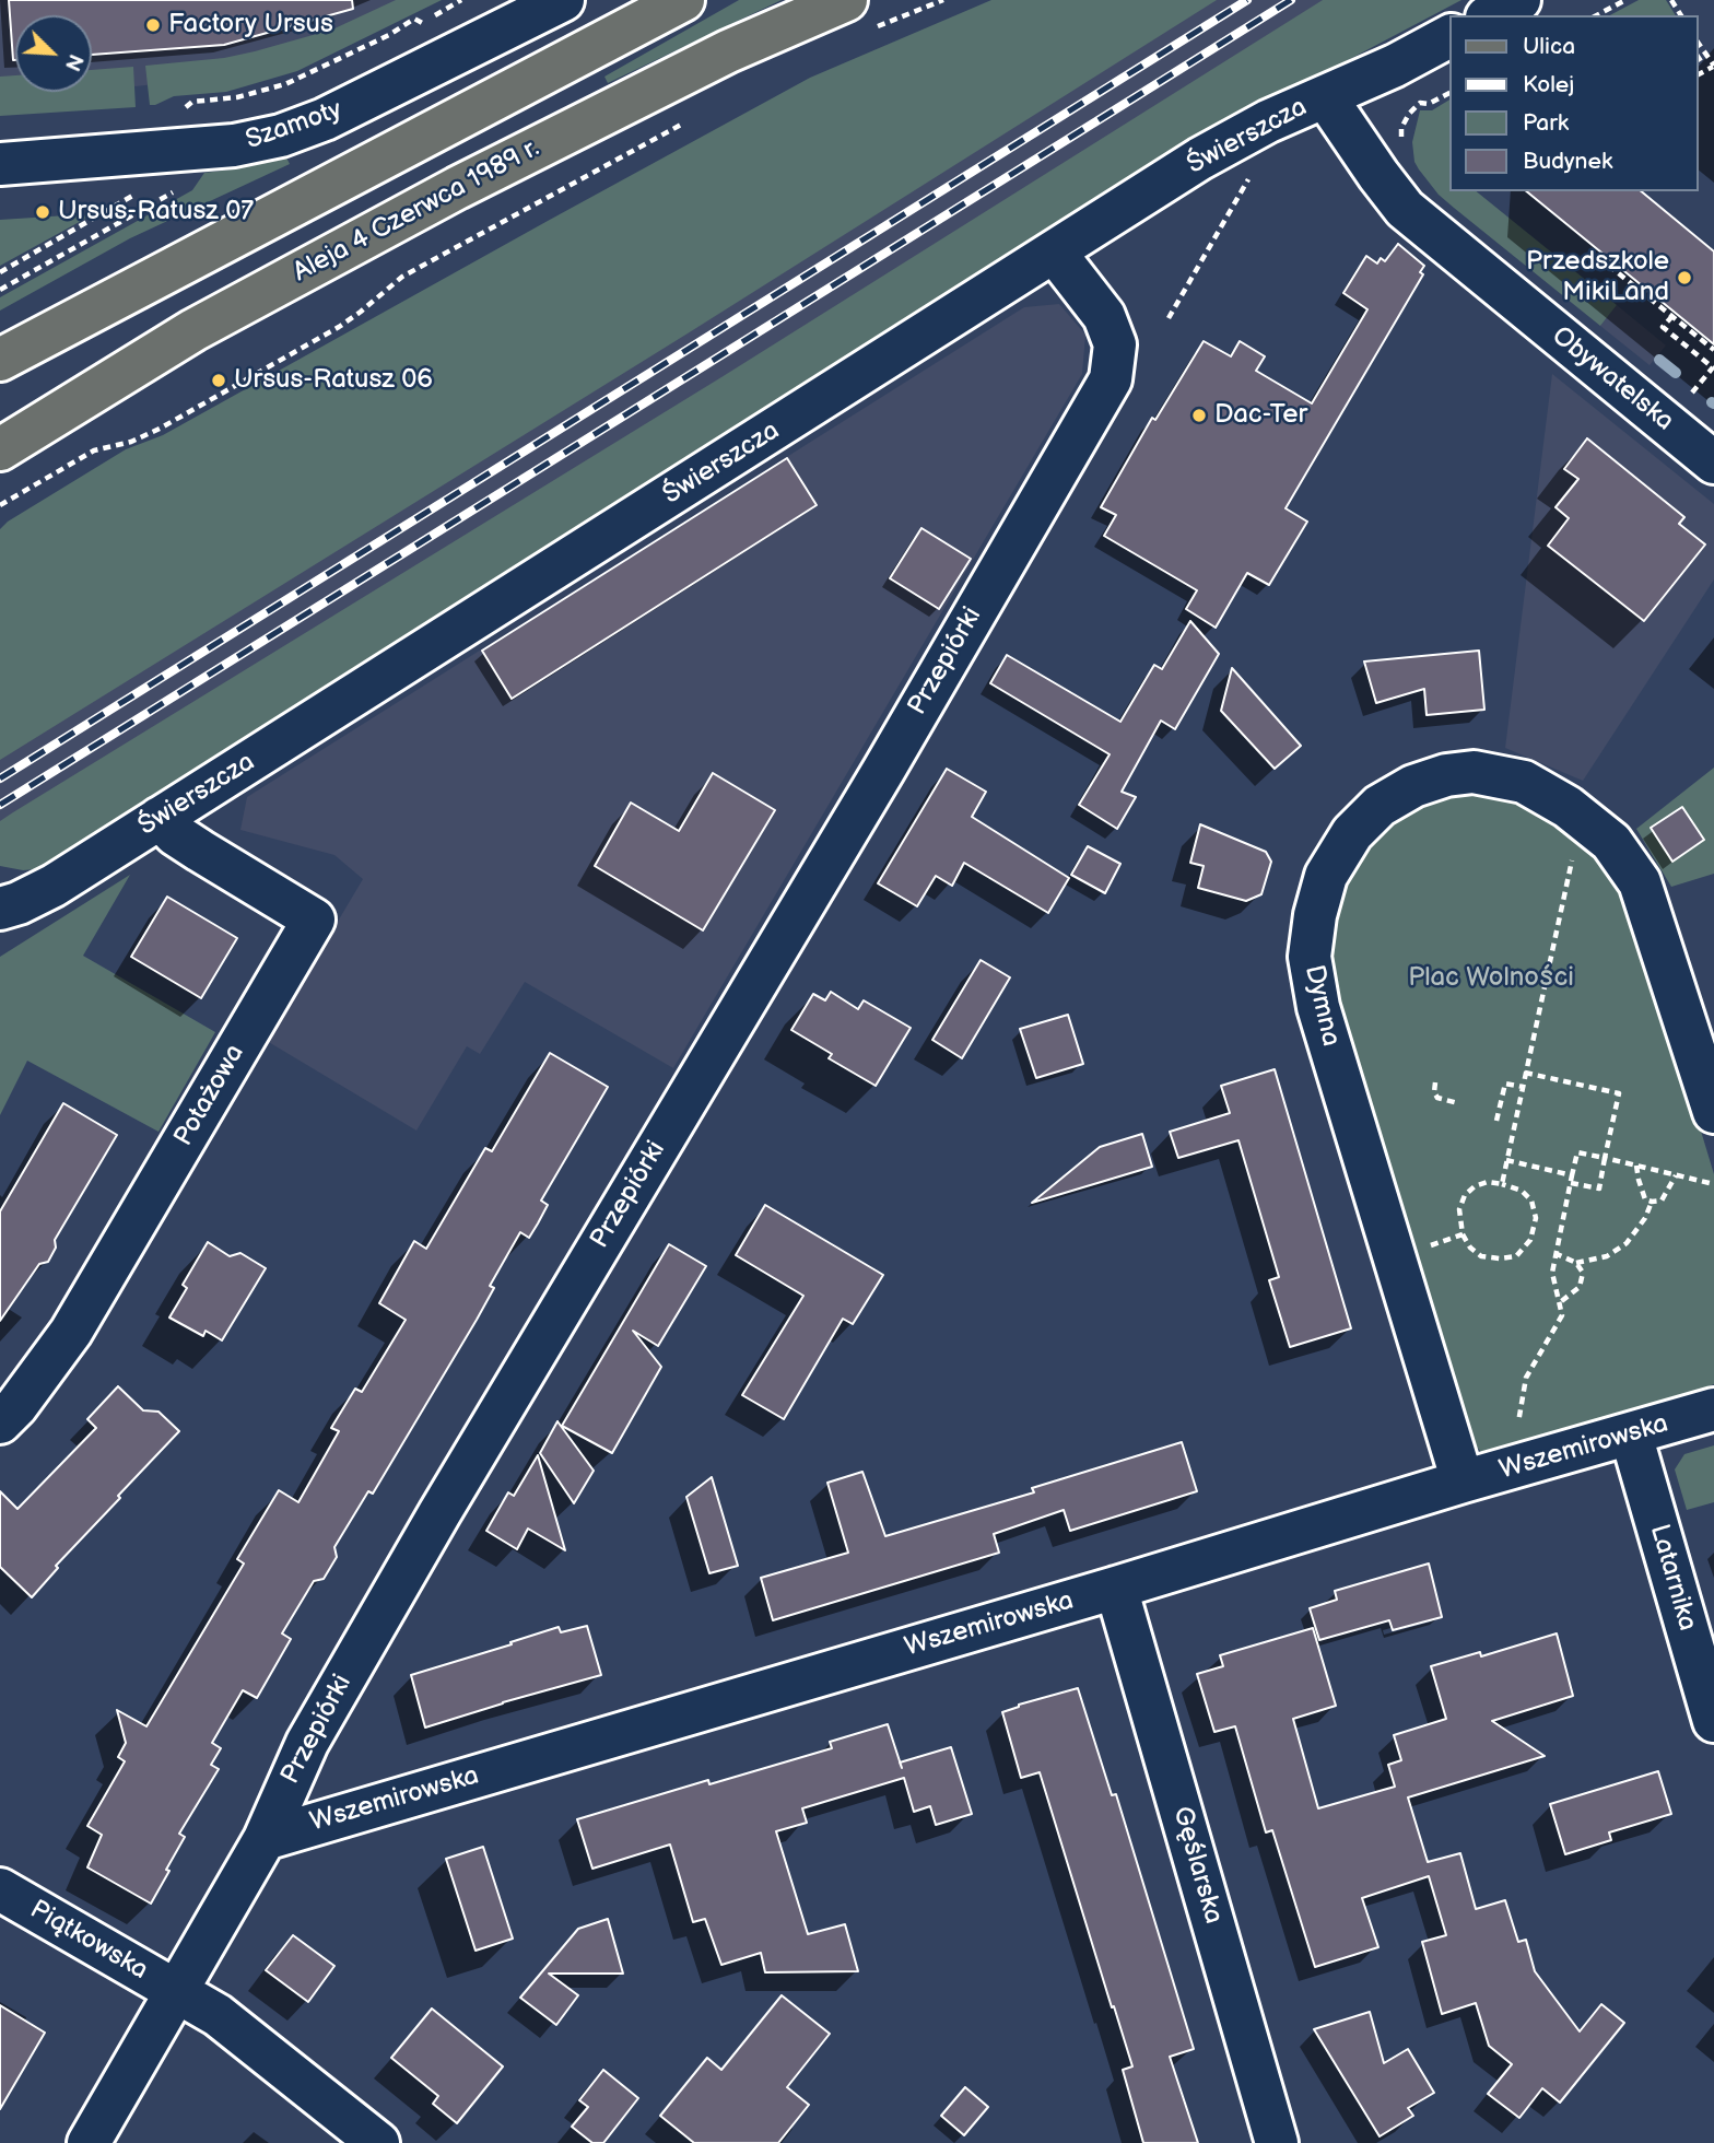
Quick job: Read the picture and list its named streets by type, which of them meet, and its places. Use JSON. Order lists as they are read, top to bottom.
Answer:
{
  "streets": {
    "main road": ["Aleja 4 Czerwca 1989 r."],
    "street": [
      "Szamoty",
      "Świerszcza",
      "Obywatelska",
      "Przepiórki",
      "Dymna",
      "Potażowa",
      "Wszemirowska",
      "Latarnika",
      "Gęślarska",
      "Piątkowska"
    ]
  },
  "crossings": [
    ["Świerszcza", "Obywatelska"],
    ["Świerszcza", "Przepiórki"],
    ["Świerszcza", "Potażowa"],
    ["Przepiórki", "Wszemirowska"],
    ["Przepiórki", "Piątkowska"],
    ["Dymna", "Wszemirowska"],
    ["Wszemirowska", "Latarnika"],
    ["Wszemirowska", "Gęślarska"]
  ],
  "parks": ["Plac Wolności"],
  "places": [
    "Factory Ursus",
    "Ursus-Ratusz 07",
    "Przedszkole MikiLand",
    "Ursus-Ratusz 06",
    "Dac-Ter"
  ],
  "legend": [
    "Ulica",
    "Kolej",
    "Park",
    "Budynek"
  ],
  "north": "bottom right"
}
